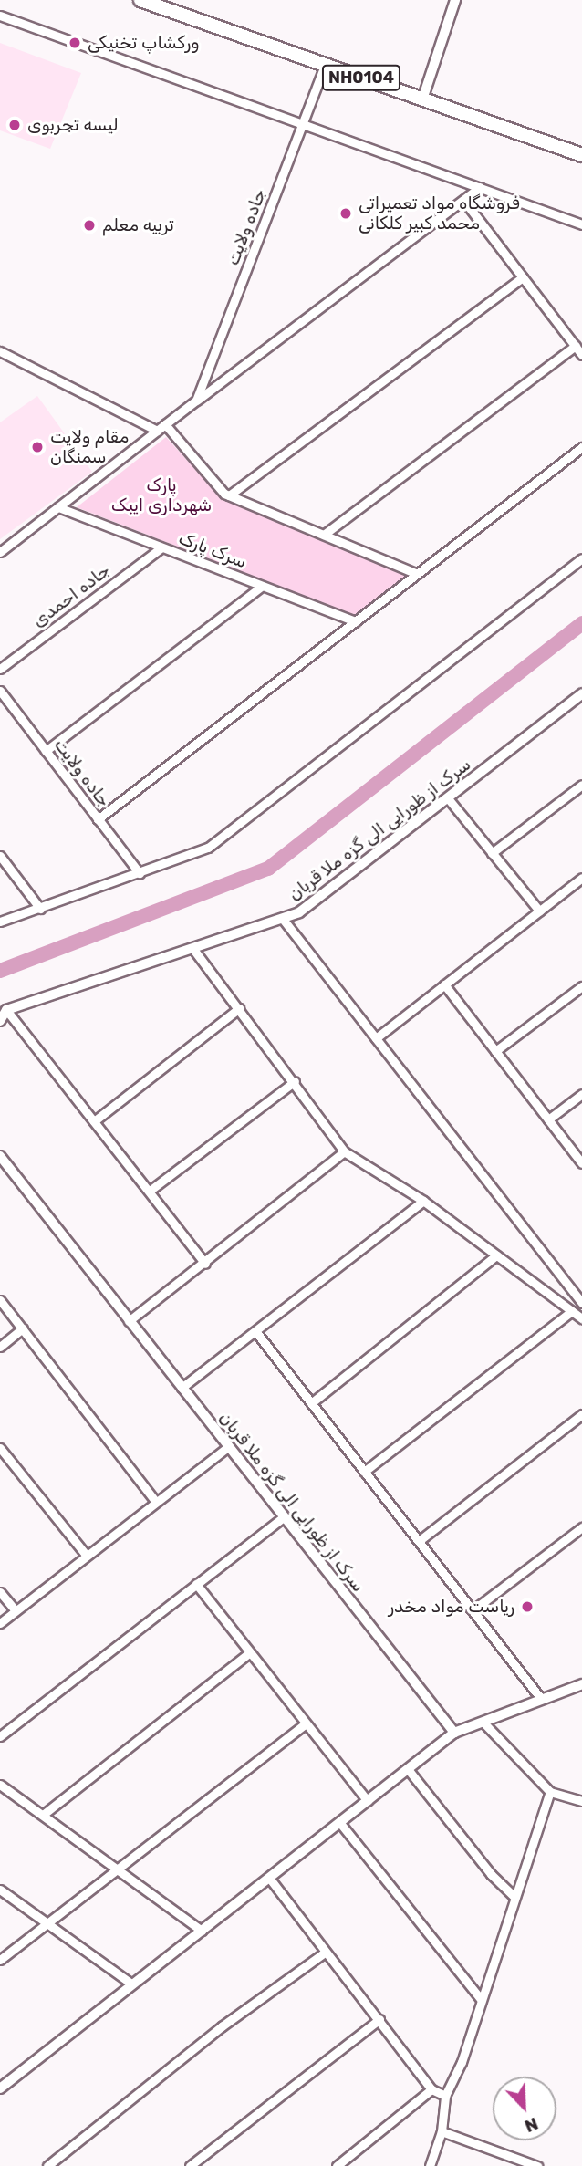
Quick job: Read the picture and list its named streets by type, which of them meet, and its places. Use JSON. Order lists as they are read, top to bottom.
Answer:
{
  "streets": {
    "highway": ["NH0104"],
    "street": [
      "جاده ولایت",
      "سرک پارک",
      "جاده احمدی",
      "سرک از ظورایی الی گزه ملا قربان"
    ]
  },
  "crossings": [
    ["NH0104", "جاده ولایت"],
    ["سرک پارک", "جاده احمدی"]
  ],
  "parks": ["پارک شهرداری ایبک"],
  "places": [
    "ورکشاپ تخنیکی",
    "لیسه تجربوی",
    "فروشگاه مواد تعمیراتی محمد کبیر کلکانی",
    "تربیه معلم",
    "مقام ولایت سمنگان",
    "ریاست مواد مخدر"
  ],
  "north": "bottom right"
}
